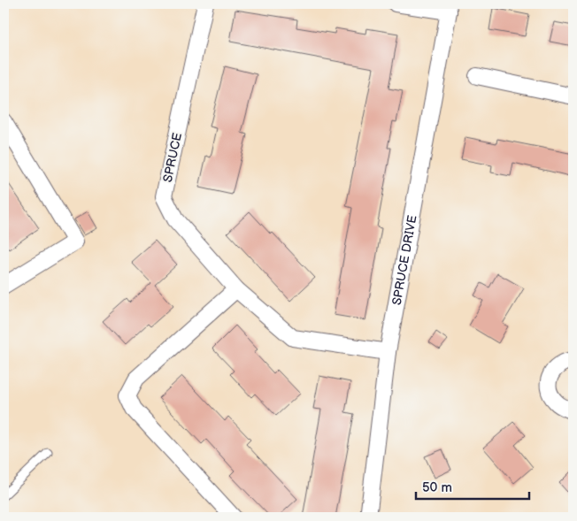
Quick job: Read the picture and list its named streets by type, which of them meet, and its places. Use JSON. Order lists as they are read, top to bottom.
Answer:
{
  "streets": {
    "street": ["SPRUCE", "SPRUCE DRIVE"]
  },
  "crossings": [
    ["SPRUCE", "SPRUCE DRIVE"]
  ],
  "scale_bar": "50 m"
}
